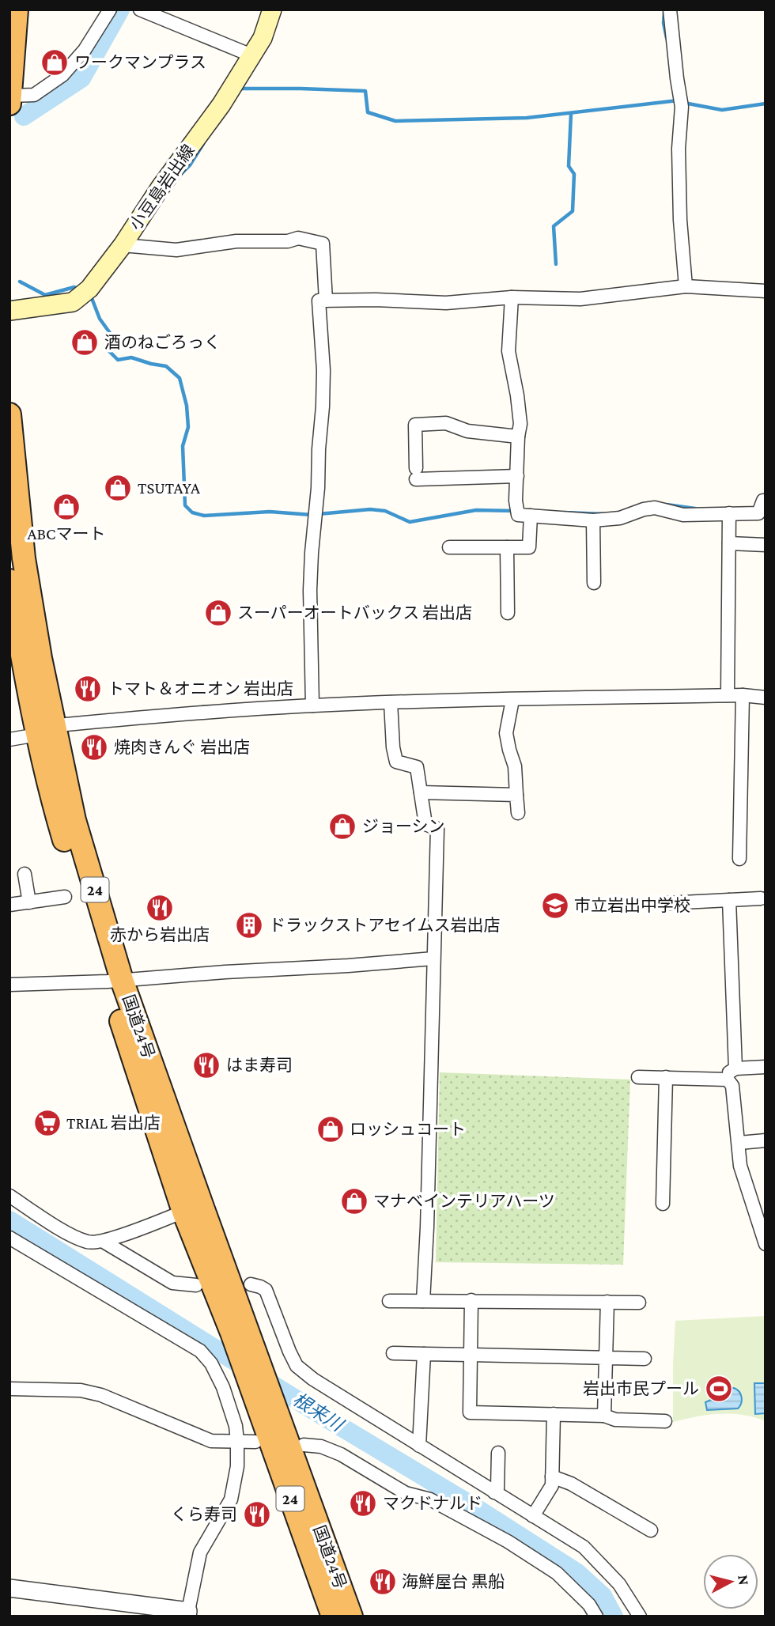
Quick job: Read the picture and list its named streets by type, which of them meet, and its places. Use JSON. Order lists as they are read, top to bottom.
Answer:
{
  "streets": {
    "highway": ["24", "国道24号"],
    "main road": ["小豆島岩出線"]
  },
  "water": ["根来川"],
  "places": {
    "shop": [
      "ワークマンプラス",
      "酒のねごろっく",
      "TSUTAYA",
      "ABCマート",
      "スーパーオートバックス 岩出店",
      "ジョーシン",
      "ロッシュコート",
      "マナベインテリアハーツ"
    ],
    "restaurant": [
      "トマト＆オニオン 岩出店",
      "焼肉きんぐ 岩出店",
      "赤から岩出店",
      "はま寿司",
      "マクドナルド",
      "くら寿司",
      "海鮮屋台 黒船"
    ],
    "school or university": ["市立岩出中学校"],
    "building": ["ドラックストアセイムス岩出店"],
    "supermarket": ["TRIAL 岩出店"],
    "sports": ["岩出市民プール"]
  },
  "north": "right"
}
